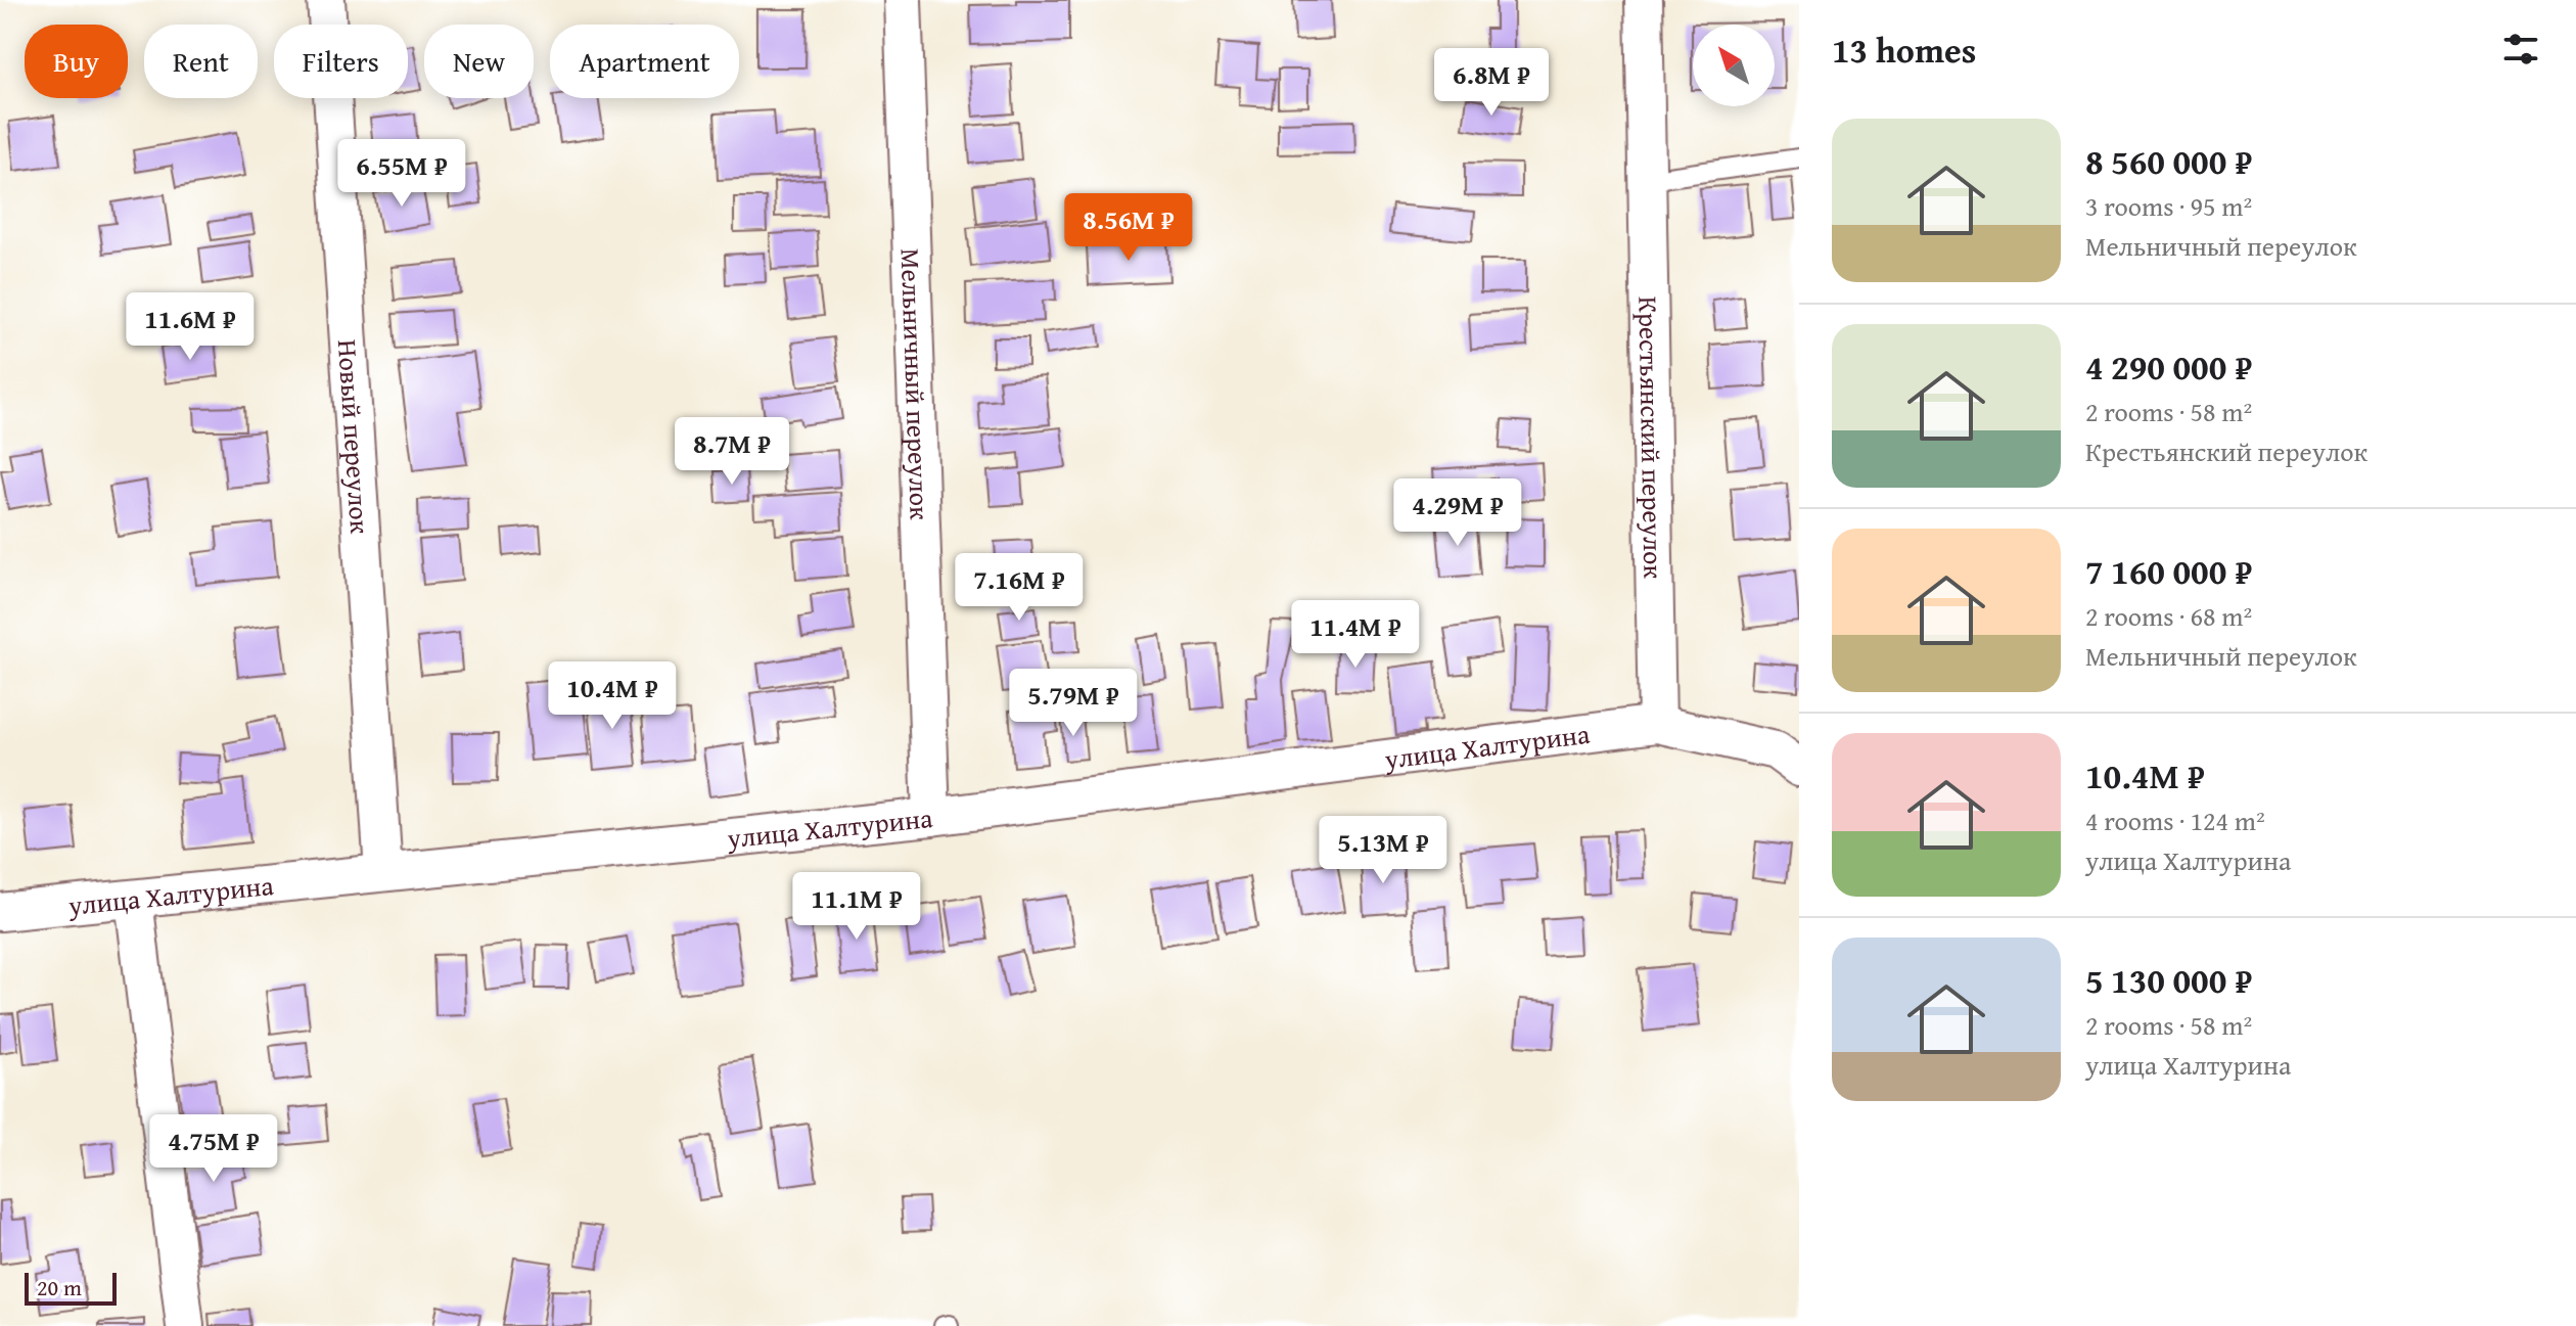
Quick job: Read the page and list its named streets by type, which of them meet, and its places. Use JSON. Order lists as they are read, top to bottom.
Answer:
{
  "streets": {
    "street": [
      "Мельничный переулок",
      "Новый переулок",
      "Крестьянский переулок",
      "улица Халтурина"
    ]
  },
  "crossings": [
    ["Мельничный переулок", "улица Халтурина"],
    ["Новый переулок", "улица Халтурина"],
    ["Крестьянский переулок", "улица Халтурина"]
  ],
  "scale_bar": "20 m",
  "north": "top left",
  "page": {
    "heading": "13 homes",
    "chip": [
      "Buy",
      "Rent",
      "Filters",
      "New",
      "Apartment"
    ],
    "price": [
      "6.8M ₽",
      "6.55M ₽",
      "8.56M ₽",
      "11.6M ₽",
      "8.7M ₽",
      "4.29M ₽",
      "7.16M ₽",
      "11.4M ₽",
      "10.4M ₽",
      "5.79M ₽",
      "5.13M ₽",
      "11.1M ₽",
      "4.75M ₽"
    ],
    "list": [
      {
        "name": "8 560 000 ₽",
        "note": "3 rooms · 95 m² · Мельничный переулок"
      },
      {
        "name": "4 290 000 ₽",
        "note": "2 rooms · 58 m² · Крестьянский переулок"
      },
      {
        "name": "7 160 000 ₽",
        "note": "2 rooms · 68 m² · Мельничный переулок"
      },
      {
        "name": "10.4M ₽",
        "note": "4 rooms · 124 m² · улица Халтурина"
      },
      {
        "name": "5 130 000 ₽",
        "note": "2 rooms · 58 m² · улица Халтурина"
      }
    ],
    "scale": "20 m"
  }
}
